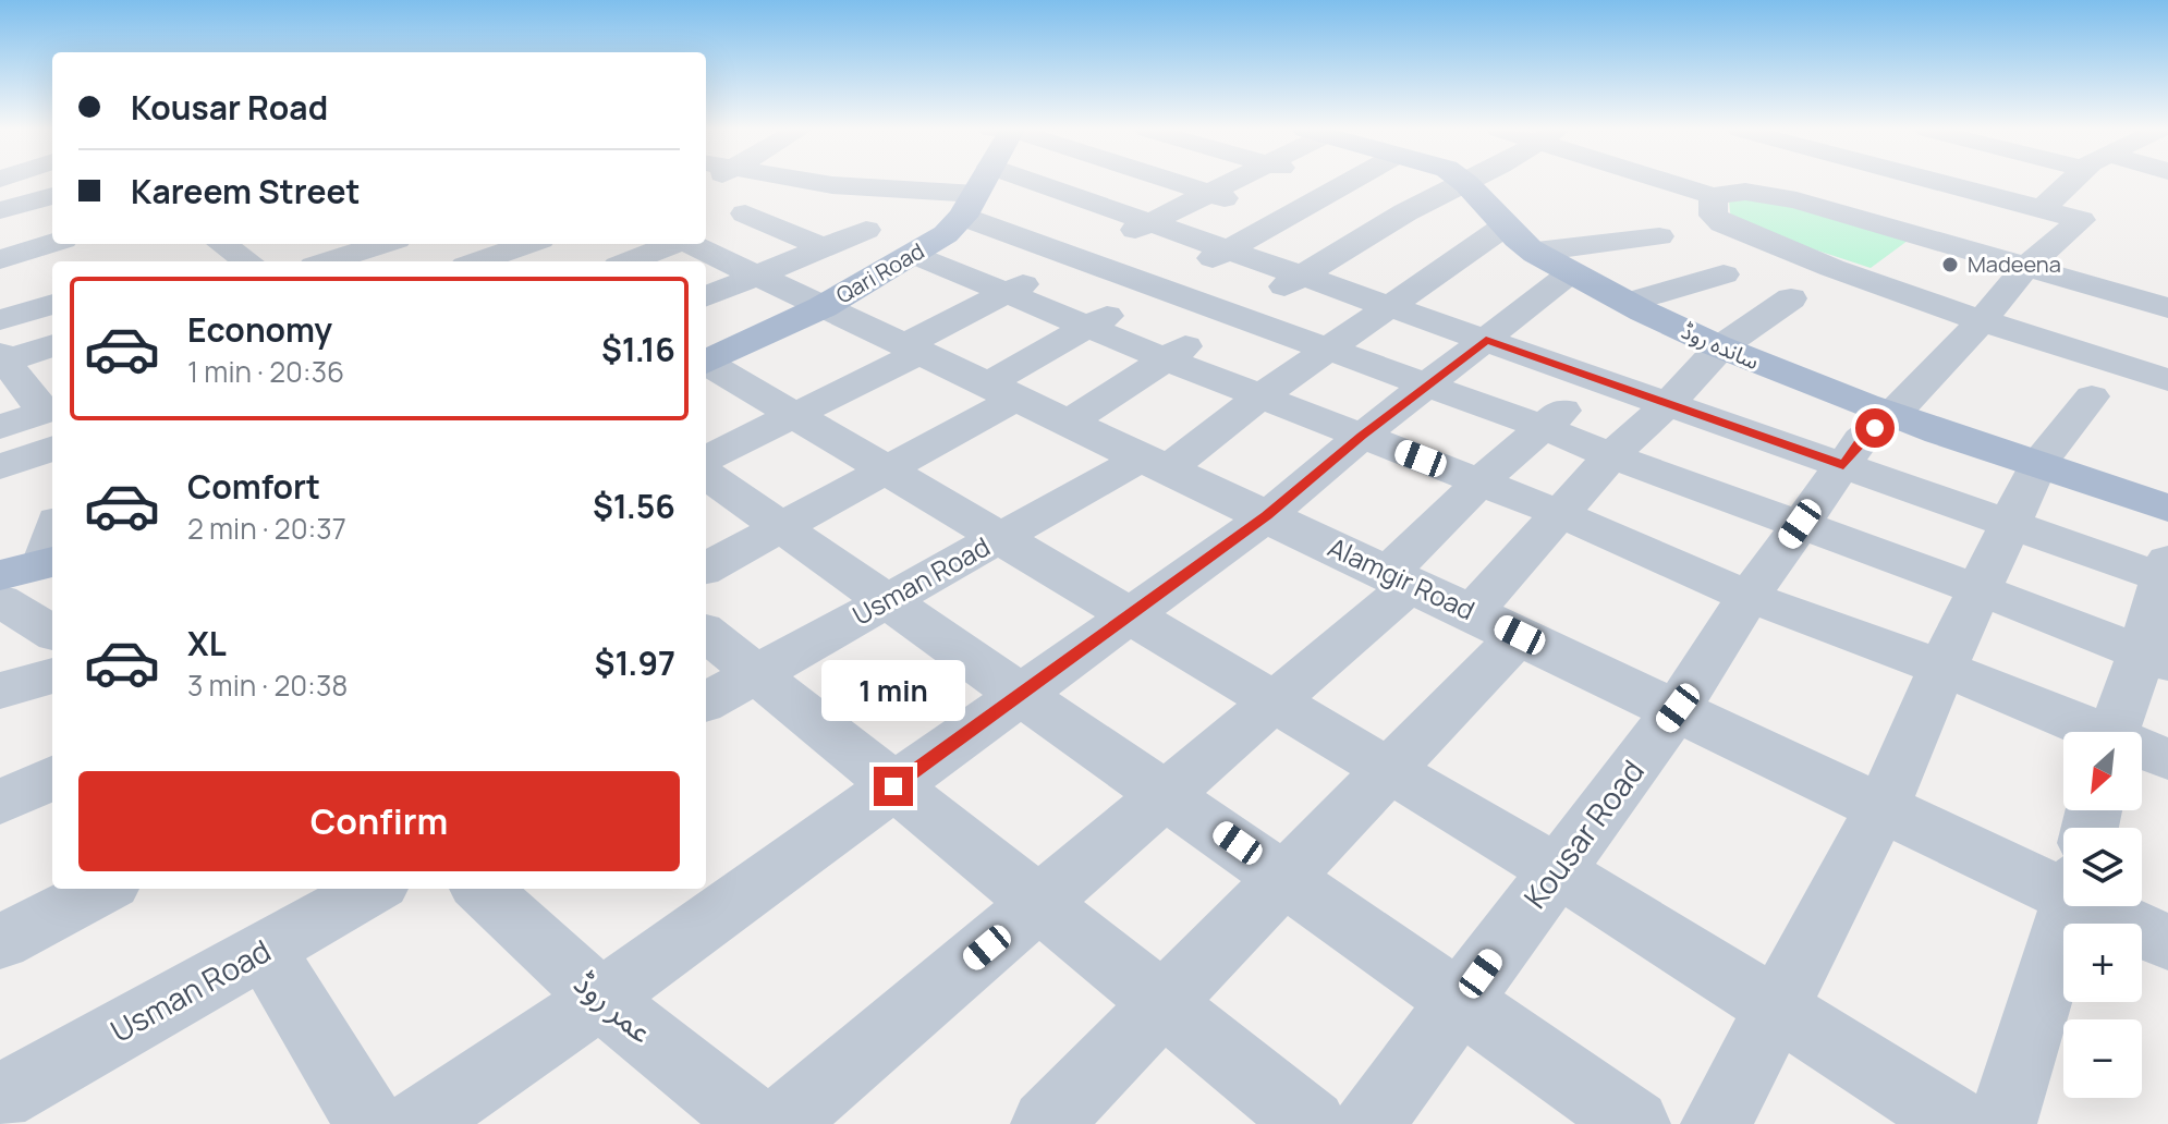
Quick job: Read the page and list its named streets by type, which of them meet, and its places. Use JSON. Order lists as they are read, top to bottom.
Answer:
{
  "streets": {
    "main road": ["Qari Road", "ساندہ روڈ"],
    "street": [
      "Alamgir Road",
      "Usman Road",
      "Kousar Road",
      "عمر روڈ"
    ]
  },
  "crossings": [
    ["Qari Road", "Alamgir Road"],
    ["ساندہ روڈ", "Usman Road"],
    ["ساندہ روڈ", "Kousar Road"],
    ["Alamgir Road", "Usman Road"],
    ["Alamgir Road", "Kousar Road"]
  ],
  "places": ["Madeena"],
  "north": "bottom left",
  "page": {
    "banner": ["Kousar Road", "Kareem Street"],
    "list": [
      {
        "name": "Economy",
        "note": "1 min · 20:36",
        "value": "$1.16"
      },
      {
        "name": "Comfort",
        "note": "2 min · 20:37",
        "value": "$1.56"
      },
      {
        "name": "XL",
        "note": "3 min · 20:38",
        "value": "$1.97"
      }
    ],
    "bubble": "1 min",
    "map_buttons": ["+", "−"],
    "buttons": "Confirm"
  }
}
